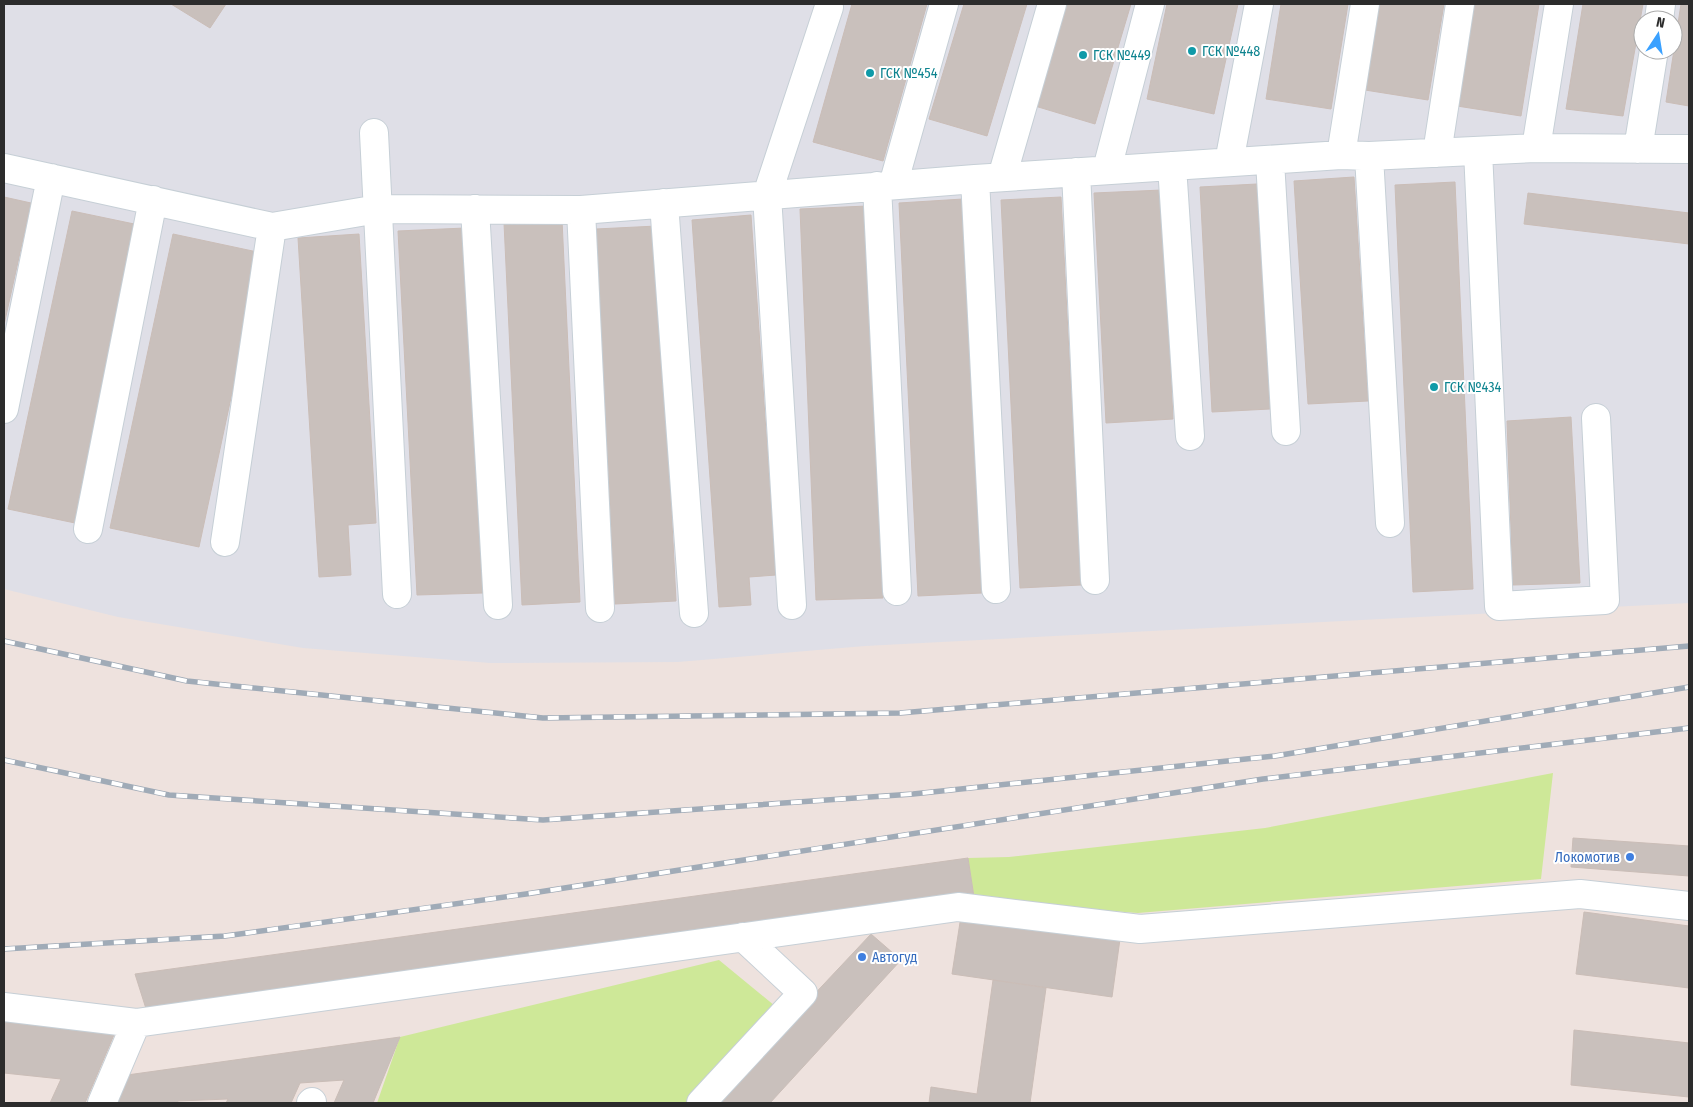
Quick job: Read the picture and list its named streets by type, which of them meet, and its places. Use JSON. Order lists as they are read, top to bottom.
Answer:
{
  "places": [
    "ГСК №448",
    "ГСК №449",
    "ГСК №454",
    "ГСК №434",
    "Локомотив",
    "Автогуд"
  ],
  "north": "top"
}
